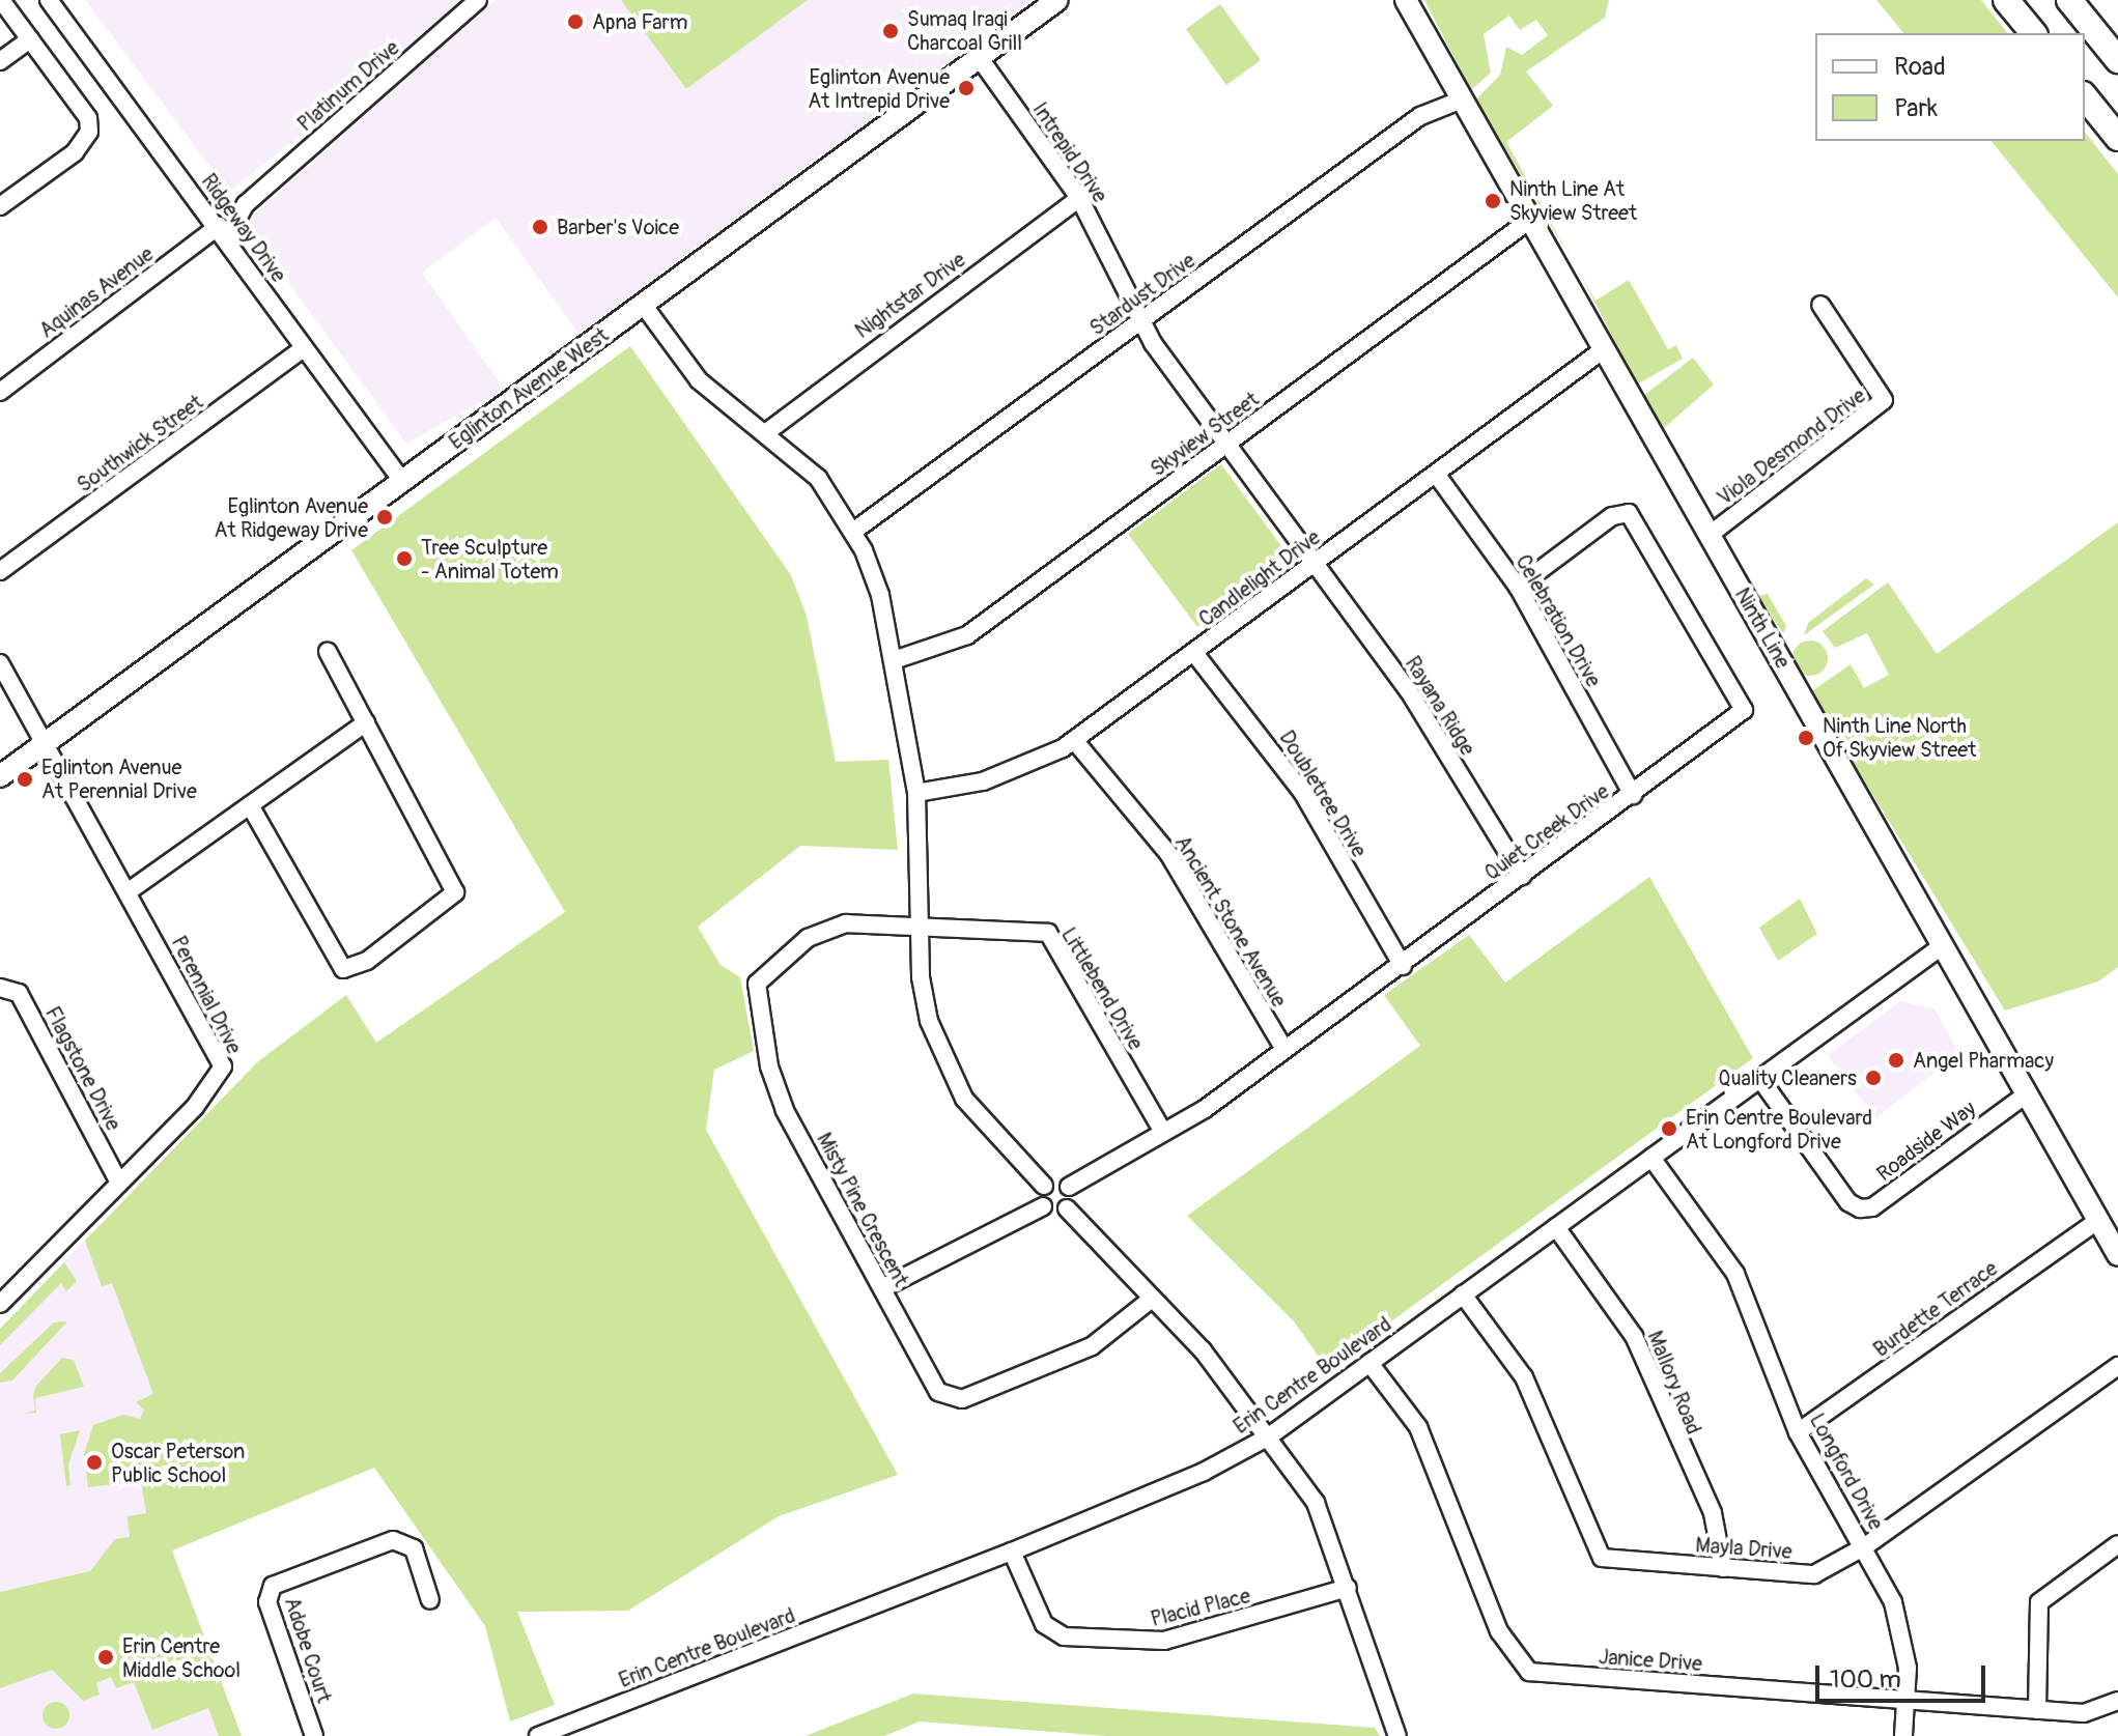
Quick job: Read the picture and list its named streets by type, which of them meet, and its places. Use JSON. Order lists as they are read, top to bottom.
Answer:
{
  "streets": {
    "main road": ["Eglinton Avenue West", "Ninth Line"],
    "street": [
      "Platinum Drive",
      "Intrepid Drive",
      "Ridgeway Drive",
      "Aquinas Avenue",
      "Stardust Drive",
      "Nightstar Drive",
      "Skyview Street",
      "Southwick Street",
      "Viola Desmond Drive",
      "Candlelight Drive",
      "Celebration Drive",
      "Rayana Ridge",
      "Doubletree Drive",
      "Quiet Creek Drive",
      "Ancient Stone Avenue",
      "Littlebend Drive",
      "Perennial Drive",
      "Flagstone Drive",
      "Roadside Way",
      "Misty Pine Crescent",
      "Burdette Terrace",
      "Erin Centre Boulevard",
      "Mallory Road",
      "Longford Drive",
      "Mayla Drive",
      "Placid Place",
      "Adobe Court",
      "Janice Drive"
    ]
  },
  "crossings": [
    ["Platinum Drive", "Ridgeway Drive"],
    ["Platinum Drive", "Aquinas Avenue"],
    ["Intrepid Drive", "Stardust Drive"],
    ["Intrepid Drive", "Nightstar Drive"],
    ["Intrepid Drive", "Eglinton Avenue West"],
    ["Intrepid Drive", "Skyview Street"],
    ["Intrepid Drive", "Candlelight Drive"],
    ["Intrepid Drive", "Rayana Ridge"],
    ["Ridgeway Drive", "Aquinas Avenue"],
    ["Ridgeway Drive", "Eglinton Avenue West"],
    ["Ridgeway Drive", "Southwick Street"],
    ["Stardust Drive", "Ninth Line"],
    ["Eglinton Avenue West", "Perennial Drive"],
    ["Skyview Street", "Ninth Line"],
    ["Viola Desmond Drive", "Ninth Line"],
    ["Candlelight Drive", "Celebration Drive"],
    ["Candlelight Drive", "Ninth Line"],
    ["Candlelight Drive", "Rayana Ridge"],
    ["Candlelight Drive", "Doubletree Drive"],
    ["Candlelight Drive", "Ancient Stone Avenue"],
    ["Celebration Drive", "Quiet Creek Drive"],
    ["Ninth Line", "Roadside Way"],
    ["Ninth Line", "Burdette Terrace"],
    ["Ninth Line", "Erin Centre Boulevard"],
    ["Rayana Ridge", "Quiet Creek Drive"],
    ["Doubletree Drive", "Quiet Creek Drive"],
    ["Quiet Creek Drive", "Ancient Stone Avenue"],
    ["Quiet Creek Drive", "Littlebend Drive"],
    ["Littlebend Drive", "Misty Pine Crescent"],
    ["Perennial Drive", "Flagstone Drive"],
    ["Roadside Way", "Erin Centre Boulevard"],
    ["Burdette Terrace", "Longford Drive"],
    ["Erin Centre Boulevard", "Mallory Road"],
    ["Erin Centre Boulevard", "Longford Drive"],
    ["Erin Centre Boulevard", "Mayla Drive"],
    ["Erin Centre Boulevard", "Placid Place"],
    ["Erin Centre Boulevard", "Janice Drive"],
    ["Mallory Road", "Mayla Drive"],
    ["Longford Drive", "Mayla Drive"],
    ["Longford Drive", "Janice Drive"]
  ],
  "places": [
    "Apna Farm",
    "Sumaq Iraqi Charcoal Grill",
    "Eglinton Avenue At Intrepid Drive",
    "Ninth Line At Skyview Street",
    "Barber's Voice",
    "Eglinton Avenue At Ridgeway Drive",
    "Tree Sculpture - Animal Totem",
    "Ninth Line North Of Skyview Street",
    "Eglinton Avenue At Perennial Drive",
    "Angel Pharmacy",
    "Quality Cleaners",
    "Erin Centre Boulevard At Longford Drive",
    "Oscar Peterson Public School",
    "Erin Centre Middle School"
  ],
  "legend": ["Road", "Park"],
  "scale_bar": "100 m"
}
